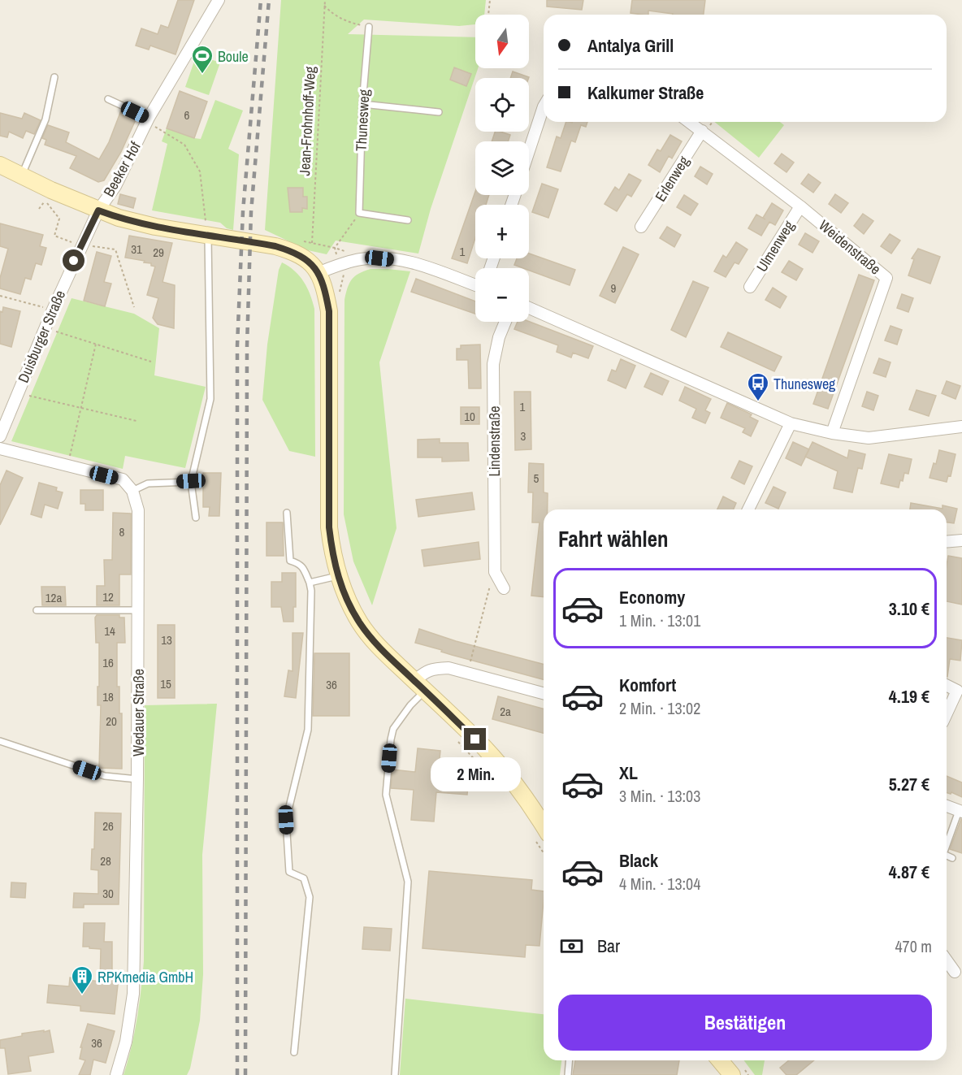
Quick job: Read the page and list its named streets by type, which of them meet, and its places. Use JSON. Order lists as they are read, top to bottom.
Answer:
{
  "streets": {
    "street": [
      "Beeker Hof",
      "Erlenweg",
      "Ulmenweg",
      "Weidenstraße",
      "Duisburger Straße",
      "Lindenstraße",
      "Wedauer Straße"
    ],
    "lane": ["Thunesweg"],
    "path": ["Jean-Frohnhoff-Weg"]
  },
  "crossings": [
    ["Thunesweg", "Jean-Frohnhoff-Weg"],
    ["Beeker Hof", "Duisburger Straße"],
    ["Erlenweg", "Weidenstraße"],
    ["Ulmenweg", "Weidenstraße"]
  ],
  "places": {
    "sports": ["Boule"],
    "bus stop": ["Thunesweg"],
    "building": ["RPKmedia GmbH"]
  },
  "house_numbers": [
    "6",
    "31",
    "1",
    "29",
    "9",
    "1",
    "10",
    "3",
    "5",
    "8",
    "12",
    "12a",
    "14",
    "13",
    "16",
    "15",
    "36",
    "18",
    "2a",
    "20",
    "26",
    "28",
    "30",
    "36"
  ],
  "north": "bottom",
  "page": {
    "map_buttons": ["+", "−"],
    "banner": ["Antalya Grill", "Kalkumer Straße"],
    "heading": "Fahrt wählen",
    "list": [
      {
        "name": "Economy",
        "note": "1 Min. · 13:01",
        "value": "3.10 €"
      },
      {
        "name": "Komfort",
        "note": "2 Min. · 13:02",
        "value": "4.19 €"
      },
      {
        "name": "XL",
        "note": "3 Min. · 13:03",
        "value": "5.27 €"
      },
      {
        "name": "Black",
        "note": "4 Min. · 13:04",
        "value": "4.87 €"
      }
    ],
    "bubble": "2 Min.",
    "pay": ["Bar", "470 m"],
    "buttons": "Bestätigen"
  }
}
